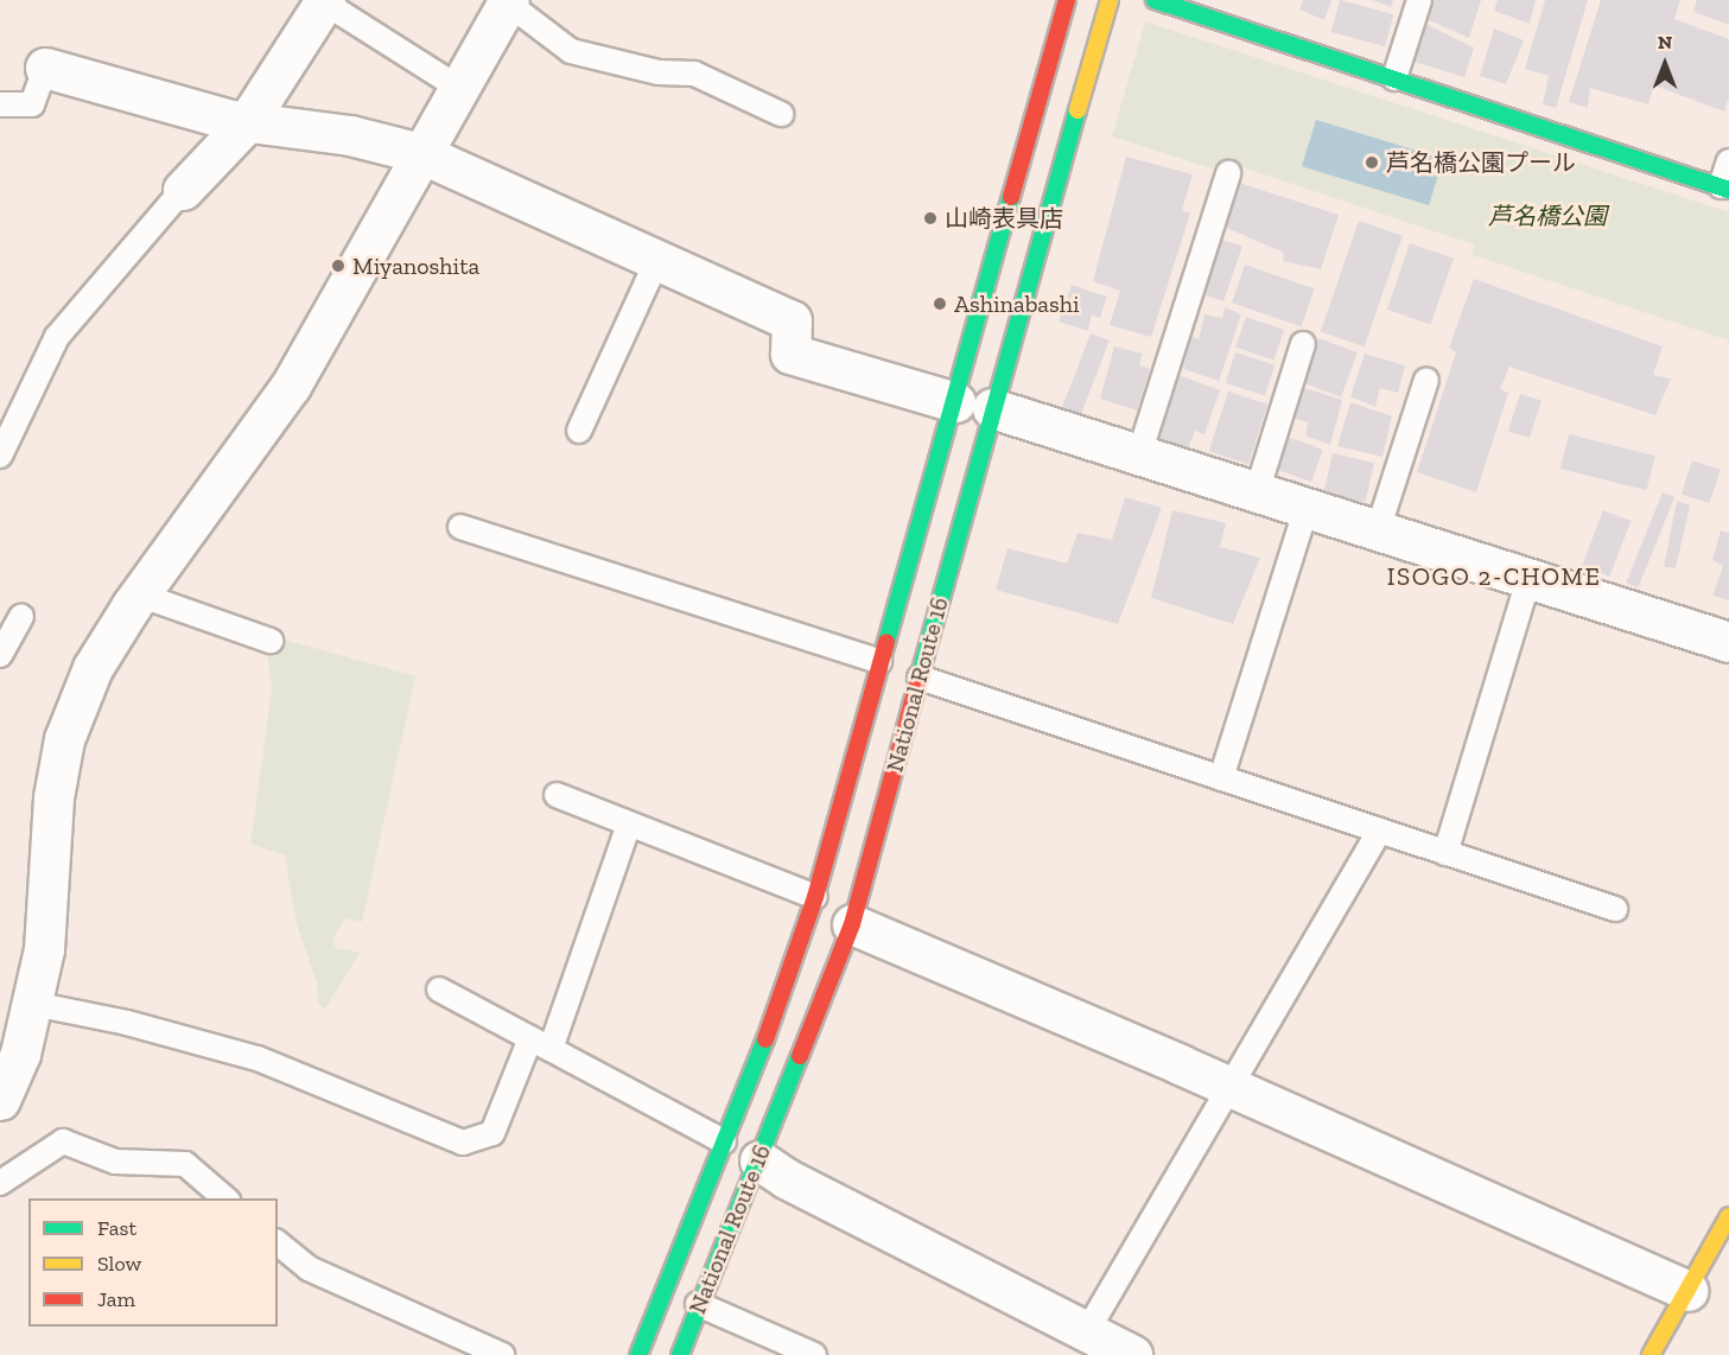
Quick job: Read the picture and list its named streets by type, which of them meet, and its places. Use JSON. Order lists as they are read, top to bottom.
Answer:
{
  "streets": {
    "main road": ["National Route 16"]
  },
  "districts": ["ISOGO 2-CHOME"],
  "parks": ["芦名橋公園"],
  "places": [
    "芦名橋公園プール",
    "山崎表具店",
    "Miyanoshita",
    "Ashinabashi"
  ],
  "legend": ["Fast", "Slow", "Jam"],
  "north": "top"
}
